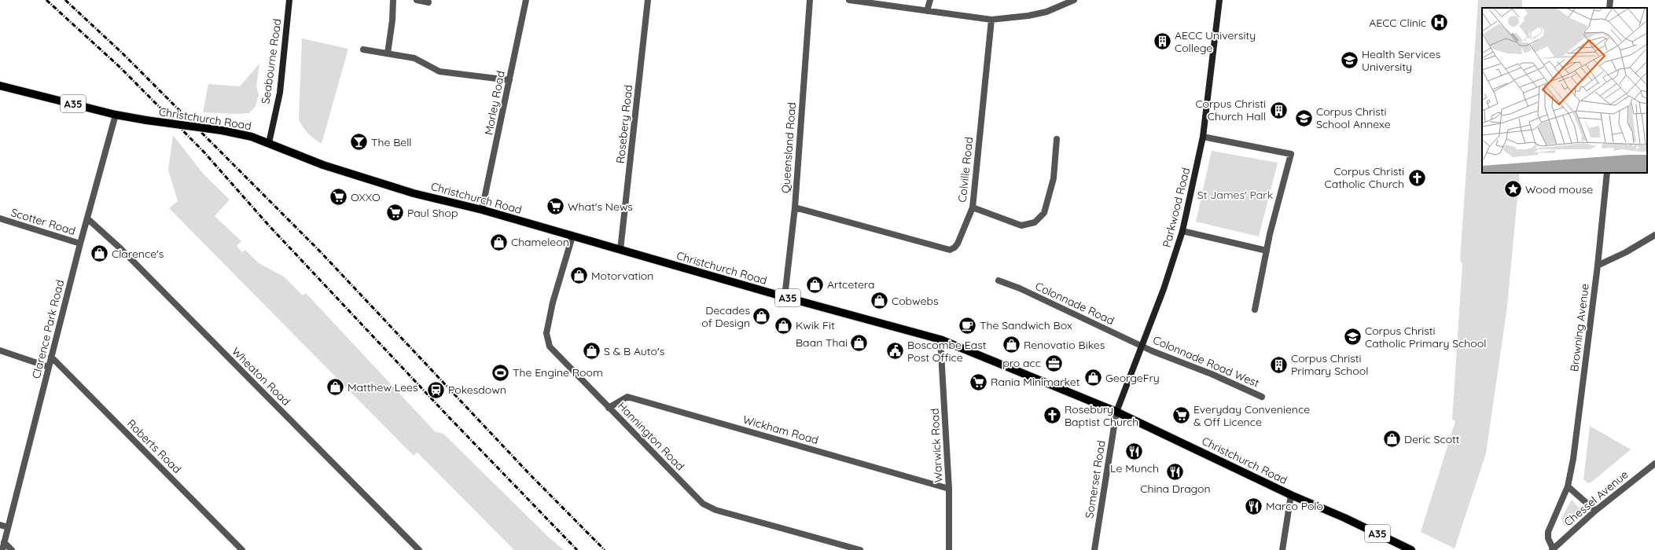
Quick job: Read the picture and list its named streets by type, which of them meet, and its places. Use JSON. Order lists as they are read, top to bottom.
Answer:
{
  "streets": {
    "main road": [
      "Seabourne Road",
      "A35",
      "Christchurch Road",
      "Parkwood Road"
    ],
    "street": [
      "Morley Road",
      "Rosebery Road",
      "Queensland Road",
      "Colville Road",
      "Scotter Road",
      "Colonnade Road",
      "Browning Avenue",
      "Clarence Park Road",
      "Colonnade Road West",
      "Wheaton Road",
      "Wickham Road",
      "Hannington Road",
      "Warwick Road",
      "Roberts Road",
      "Somerset Road",
      "Chessel Avenue"
    ]
  },
  "crossings": [
    ["Seabourne Road", "Christchurch Road"],
    ["Morley Road", "Christchurch Road"],
    ["Christchurch Road", "Rosebery Road"],
    ["Christchurch Road", "Queensland Road"],
    ["Christchurch Road", "Parkwood Road"],
    ["Christchurch Road", "Clarence Park Road"],
    ["Christchurch Road", "Hannington Road"],
    ["Christchurch Road", "Warwick Road"],
    ["Christchurch Road", "Somerset Road"],
    ["Queensland Road", "Colville Road"],
    ["Parkwood Road", "Colonnade Road"],
    ["Parkwood Road", "Colonnade Road West"],
    ["Parkwood Road", "Somerset Road"],
    ["Scotter Road", "Clarence Park Road"],
    ["Colonnade Road", "Colonnade Road West"],
    ["Browning Avenue", "Chessel Avenue"],
    ["Clarence Park Road", "Wheaton Road"],
    ["Clarence Park Road", "Roberts Road"],
    ["Wickham Road", "Hannington Road"],
    ["Wickham Road", "Warwick Road"]
  ],
  "parks": ["St James' Park"],
  "places": {
    "hospital": ["AECC Clinic"],
    "building": ["AECC University College", "Corpus Christi Church Hall", "Corpus Christi Primary School"],
    "school or university": ["Health Services University", "Corpus Christi School Annexe", "Corpus Christi Catholic Primary School"],
    "bar": ["The Bell"],
    "church": ["Corpus Christi Catholic Church", "Rosebury Baptist Church"],
    "place": ["Wood mouse"],
    "supermarket": [
      "OXXO",
      "What's News",
      "Paul Shop",
      "Rania Minimarket",
      "Everyday Convenience & Off Licence"
    ],
    "shop": [
      "Chameleon",
      "Clarence's",
      "Motorvation",
      "Artcetera",
      "Cobwebs",
      "Decades of Design",
      "Kwik Fit",
      "Baan Thai",
      "Renovatio Bikes",
      "S & B Auto's",
      "GeorgeFry",
      "Matthew Lees",
      "Deric Scott"
    ],
    "cafe": ["The Sandwich Box"],
    "public building": ["Boscombe East Post Office"],
    "office": ["pro acc"],
    "sports": ["The Engine Room"],
    "station": ["Pokesdown"],
    "restaurant": ["Le Munch", "China Dragon", "Marco Polo"]
  }
}
